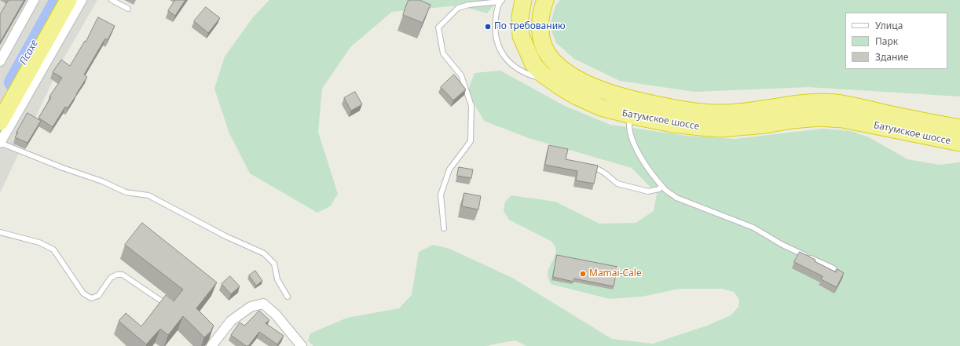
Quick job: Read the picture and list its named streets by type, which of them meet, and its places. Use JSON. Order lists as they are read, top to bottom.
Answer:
{
  "streets": {
    "highway": ["Батумское шоссе"]
  },
  "water": ["Псахе"],
  "places": ["По требованию", "Mamai-Cale"],
  "legend": ["Улица", "Парк", "Здание"]
}
